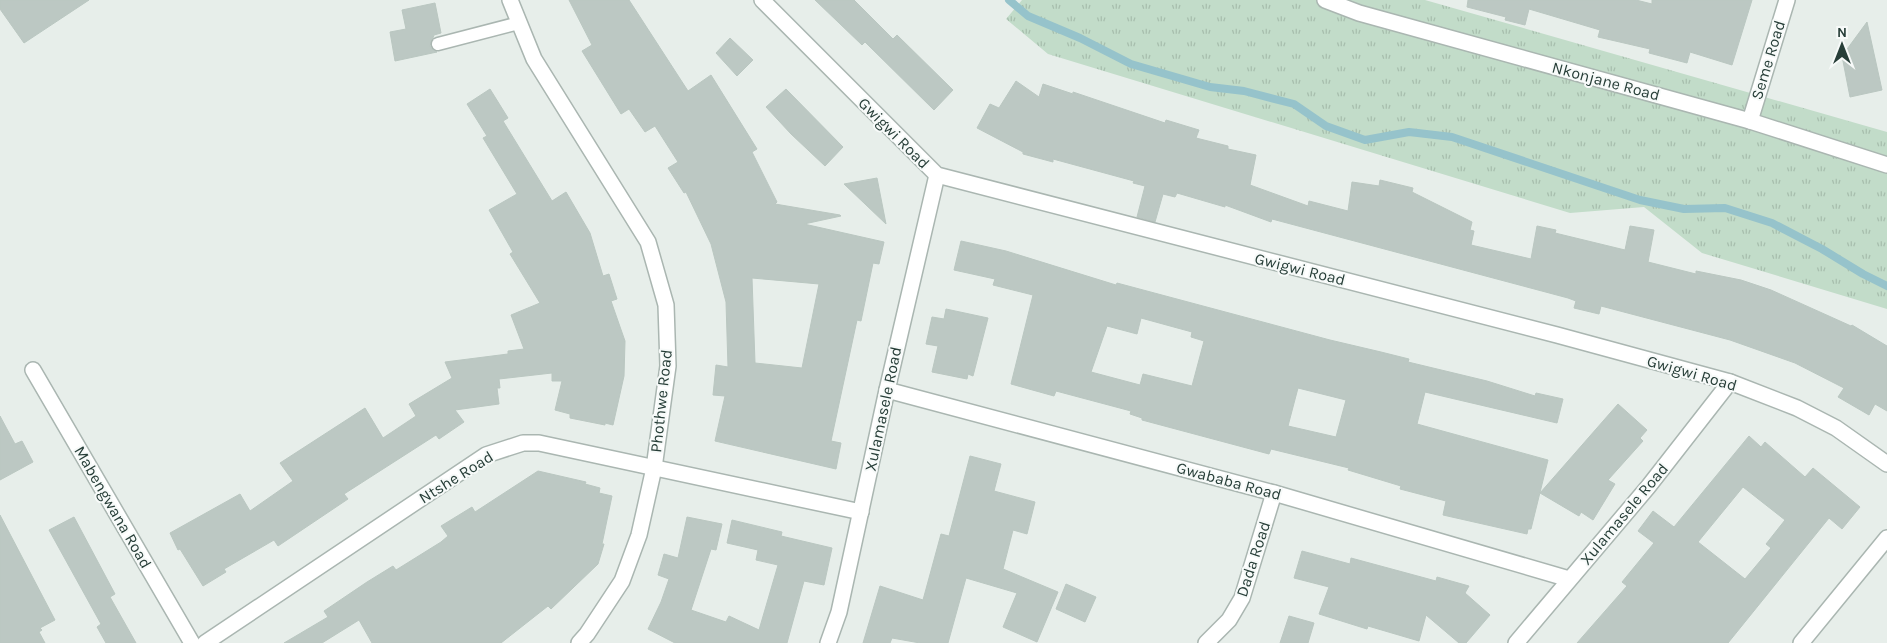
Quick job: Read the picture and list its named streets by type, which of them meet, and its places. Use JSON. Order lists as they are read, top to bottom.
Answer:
{
  "streets": {
    "street": [
      "Seme Road",
      "Nkonjane Road",
      "Gwigwi Road",
      "Phothwe Road",
      "Xulamasele Road",
      "Ntshe Road",
      "Gwababa Road",
      "Mabengwana Road",
      "Dada Road"
    ]
  },
  "crossings": [
    ["Seme Road", "Nkonjane Road"],
    ["Gwigwi Road", "Xulamasele Road"],
    ["Phothwe Road", "Ntshe Road"],
    ["Xulamasele Road", "Ntshe Road"],
    ["Xulamasele Road", "Gwababa Road"],
    ["Gwababa Road", "Dada Road"]
  ],
  "north": "top"
}
